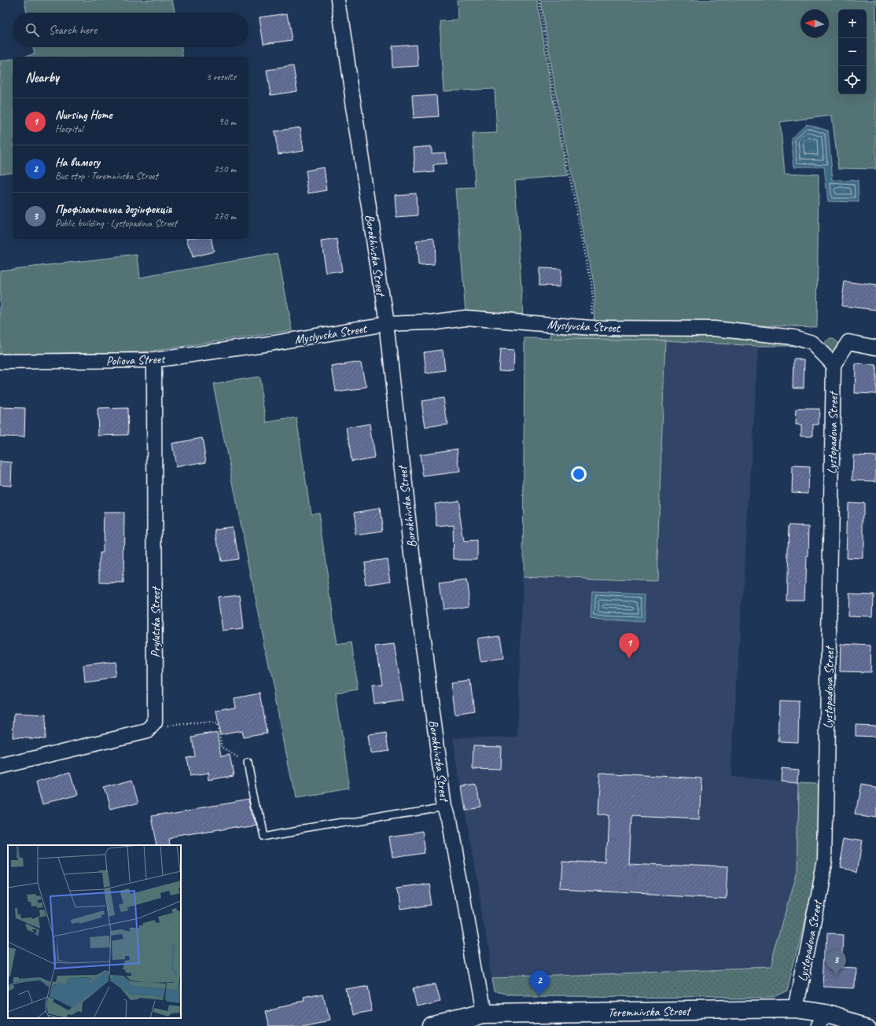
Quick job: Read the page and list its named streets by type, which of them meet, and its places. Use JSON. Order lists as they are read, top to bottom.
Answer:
{
  "streets": {
    "street": [
      "Borokhivska Street",
      "Myslyvska Street",
      "Poliova Street",
      "Lystopadova Street",
      "Prylutska Street",
      "Teremnivska Street"
    ]
  },
  "crossings": [
    ["Borokhivska Street", "Myslyvska Street"],
    ["Borokhivska Street", "Teremnivska Street"],
    ["Myslyvska Street", "Poliova Street"],
    ["Myslyvska Street", "Lystopadova Street"],
    ["Poliova Street", "Prylutska Street"],
    ["Lystopadova Street", "Teremnivska Street"]
  ],
  "north": "left",
  "page": {
    "map_buttons": ["+", "−"],
    "search": "Search here",
    "heading": ["Nearby", "3 results"],
    "list": [
      {
        "mark": "1",
        "name": "Nursing Home",
        "note": "Hospital",
        "value": "90 m"
      },
      {
        "mark": "2",
        "name": "На вимогу",
        "note": "Bus stop · Teremnivska Street",
        "value": "250 m"
      },
      {
        "mark": "3",
        "name": "Профілактична дезінфекція",
        "note": "Public building · Lystopadova Street",
        "value": "270 m"
      }
    ],
    "pins": ["1", "3", "2"]
  }
}
